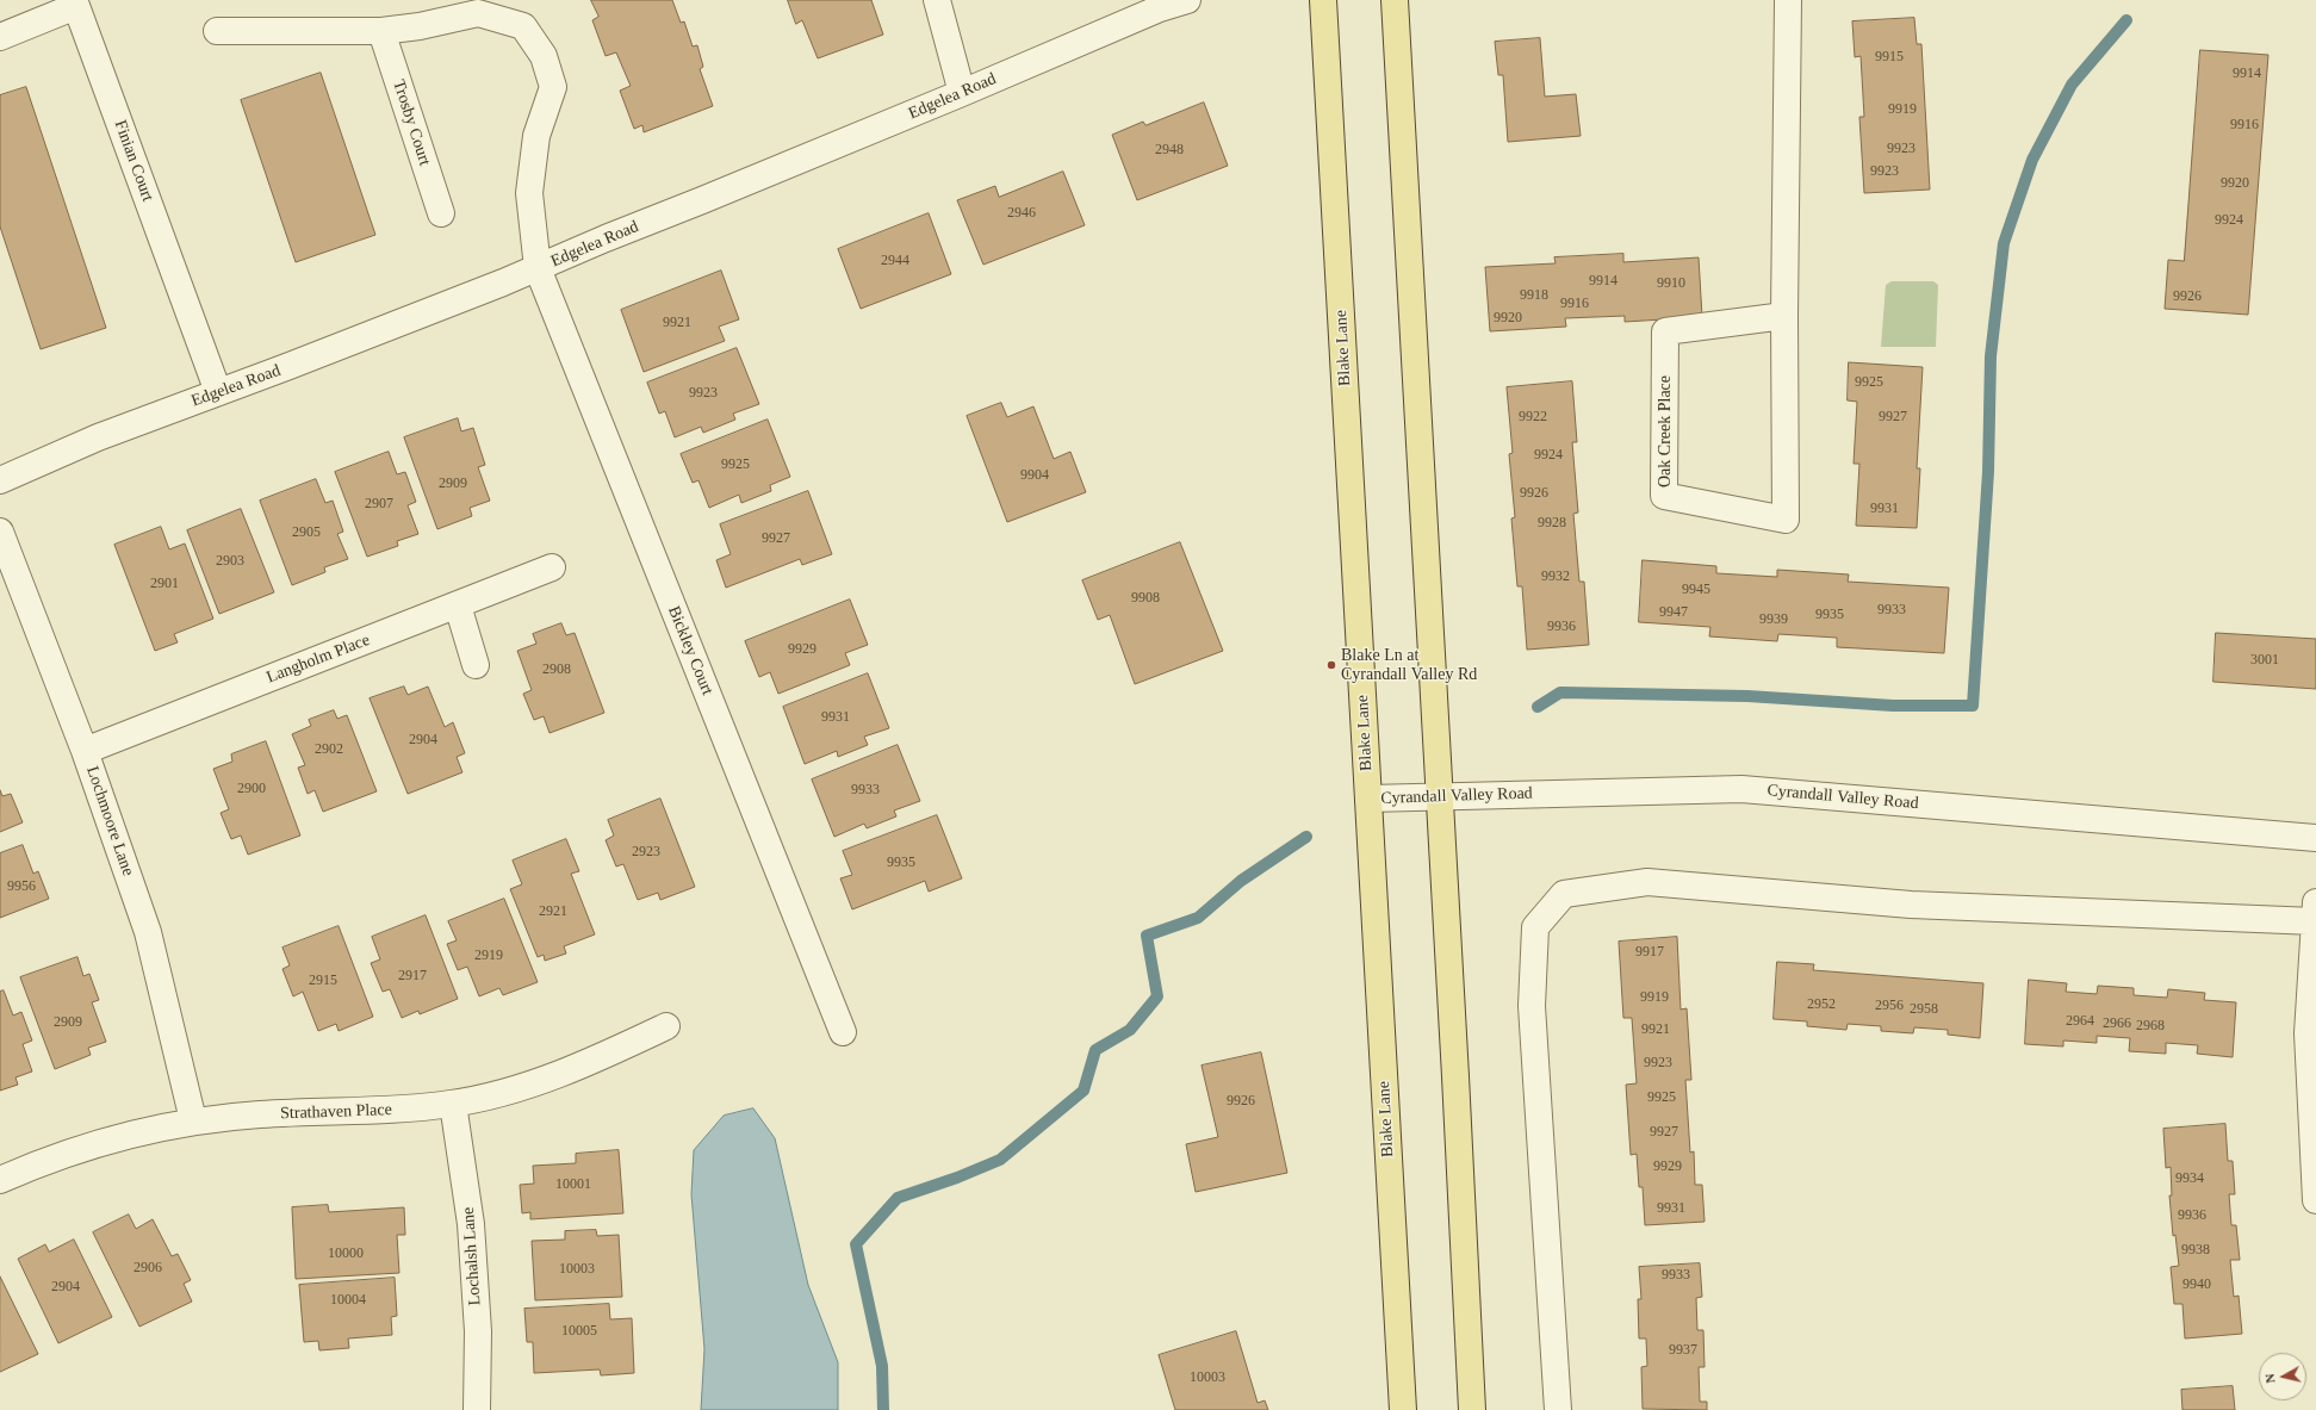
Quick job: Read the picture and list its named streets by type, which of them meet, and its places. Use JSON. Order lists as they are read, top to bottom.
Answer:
{
  "streets": {
    "main road": ["Blake Lane"],
    "street": [
      "Edgelea Road",
      "Trosby Court",
      "Finian Court",
      "Oak Creek Place",
      "Bickley Court",
      "Langholm Place",
      "Cyrandall Valley Road",
      "Lochmoore Lane",
      "Strathaven Place",
      "Lochalsh Lane"
    ]
  },
  "crossings": [
    ["Edgelea Road", "Finian Court"],
    ["Edgelea Road", "Bickley Court"],
    ["Blake Lane", "Cyrandall Valley Road"],
    ["Langholm Place", "Lochmoore Lane"],
    ["Lochmoore Lane", "Strathaven Place"],
    ["Strathaven Place", "Lochalsh Lane"]
  ],
  "places": ["Blake Ln at Cyrandall Valley Rd"],
  "house_numbers": [
    "9915",
    "9914",
    "9919",
    "9916",
    "9923",
    "2948",
    "9923",
    "9920",
    "2946",
    "9924",
    "2944",
    "9914",
    "9910",
    "9918",
    "9926",
    "9916",
    "9920",
    "9921",
    "9925",
    "9923",
    "9922",
    "9927",
    "9924",
    "9925",
    "9904",
    "2909",
    "9926",
    "2907",
    "9931",
    "9928",
    "2905",
    "9927",
    "2903",
    "9932",
    "2901",
    "9945",
    "9908",
    "9933",
    "9947",
    "9935",
    "9939",
    "9936",
    "9929",
    "3001",
    "2908",
    "9931",
    "2904",
    "2902",
    "2900",
    "9933",
    "2923",
    "9935",
    "9956",
    "2921",
    "9917",
    "2919",
    "2917",
    "2915",
    "9919",
    "2952",
    "2956",
    "2958",
    "2964",
    "2909",
    "2966",
    "2968",
    "9921",
    "9923",
    "9925",
    "9926",
    "9927",
    "9929",
    "9934",
    "10001",
    "9931",
    "9936",
    "9938",
    "10000",
    "2906",
    "10003",
    "9933",
    "9940",
    "2904",
    "10004",
    "10005",
    "9937",
    "10003"
  ],
  "north": "left"
}
